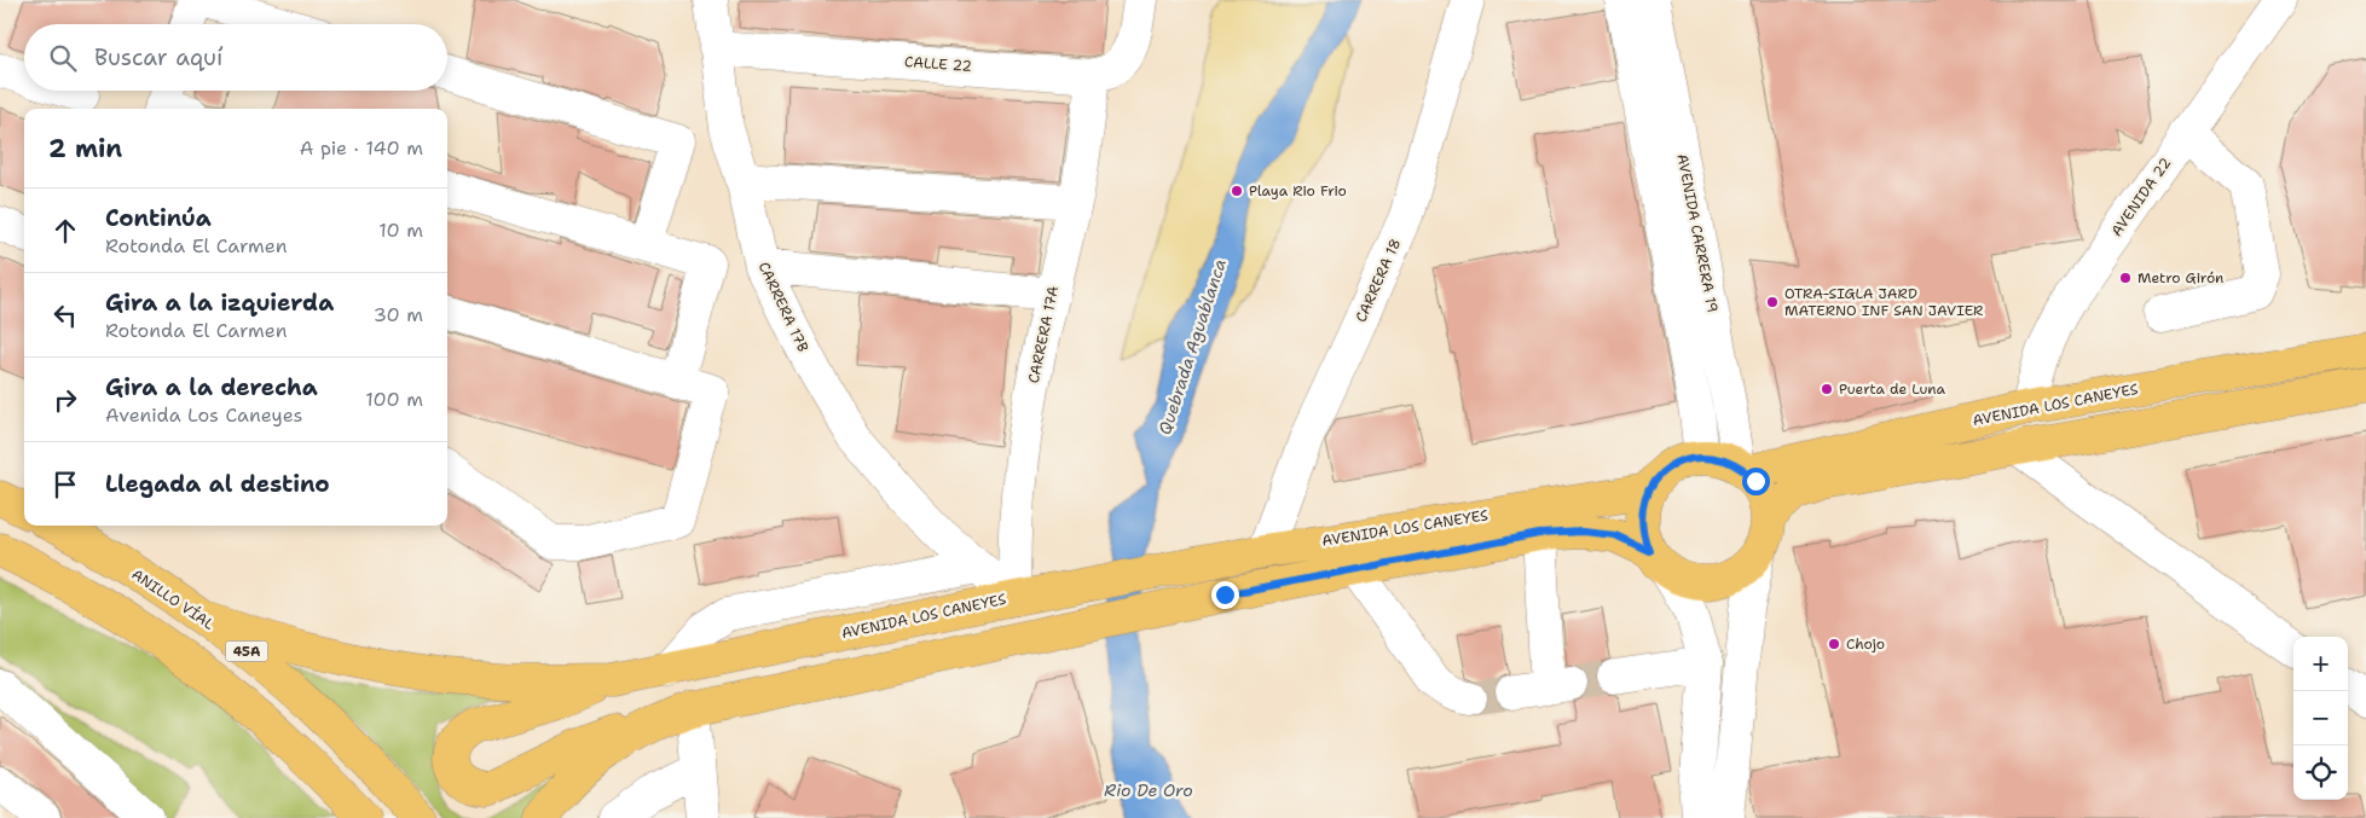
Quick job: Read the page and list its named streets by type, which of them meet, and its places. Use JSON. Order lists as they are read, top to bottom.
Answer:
{
  "streets": {
    "main road": ["AVENIDA LOS CANEYES", "ANILLO VÍAL", "45A"],
    "street": [
      "CALLE 22",
      "AVENIDA 22",
      "AVENIDA CARRERA 19",
      "CARRERA 18",
      "CARRERA 17B",
      "CARRERA 17A"
    ]
  },
  "crossings": [
    ["CALLE 22", "CARRERA 17B"],
    ["CALLE 22", "CARRERA 17A"],
    ["AVENIDA 22", "AVENIDA LOS CANEYES"],
    ["AVENIDA CARRERA 19", "AVENIDA LOS CANEYES"],
    ["CARRERA 18", "AVENIDA LOS CANEYES"],
    ["CARRERA 17B", "CARRERA 17A"],
    ["CARRERA 17B", "AVENIDA LOS CANEYES"],
    ["CARRERA 17A", "AVENIDA LOS CANEYES"],
    ["AVENIDA LOS CANEYES", "ANILLO VÍAL"]
  ],
  "water": ["Quebrada Aguablanca", "Rio De Oro"],
  "places": [
    "Playa Rio Frio",
    "Metro Girón",
    "OTRA-SIGLA JARD MATERNO INF SAN JAVIER",
    "Puerta de Luna",
    "Chojo"
  ],
  "page": {
    "search": "Buscar aquí",
    "heading": ["2 min", "A pie · 140 m"],
    "list": [
      ["Continúa", "Rotonda El Carmen", "10 m"],
      ["Gira a la izquierda", "Rotonda El Carmen", "30 m"],
      ["Gira a la derecha", "Avenida Los Caneyes", "100 m"],
      "Llegada al destino"
    ],
    "map_buttons": ["+", "−"]
  }
}
